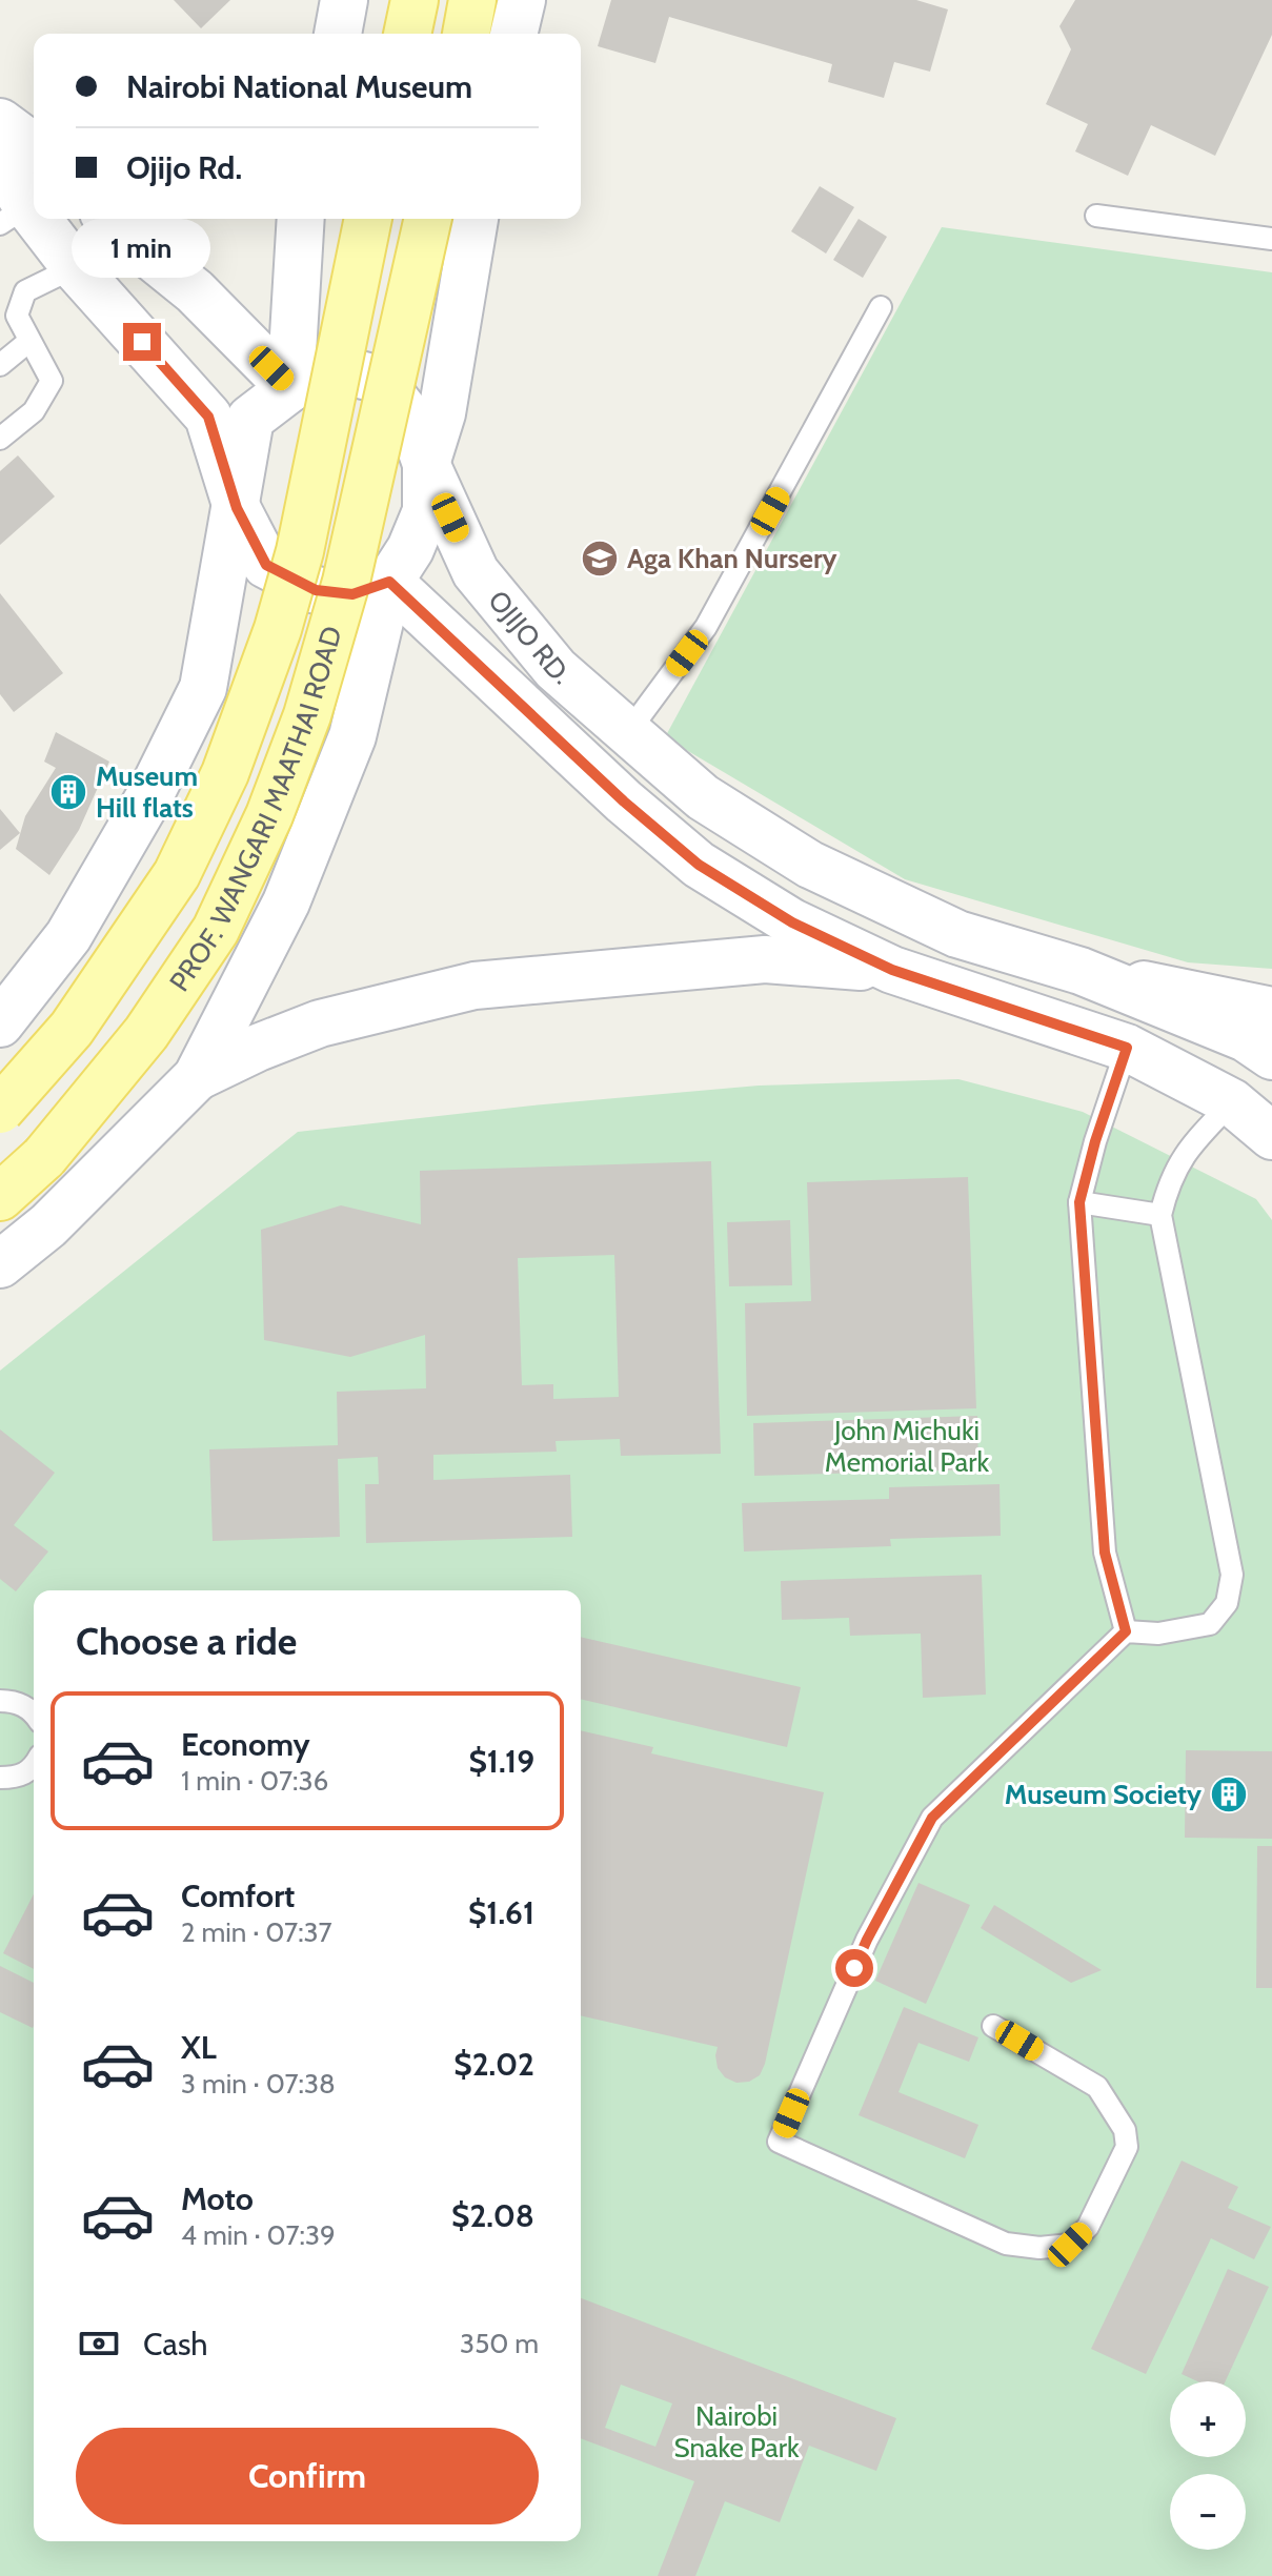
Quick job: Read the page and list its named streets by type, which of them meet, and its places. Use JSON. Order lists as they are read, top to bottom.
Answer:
{
  "streets": {
    "main road": ["OJIJO RD.", "PROF. WANGARI MAATHAI ROAD"]
  },
  "crossings": [
    ["OJIJO RD.", "PROF. WANGARI MAATHAI ROAD"]
  ],
  "parks": ["John Michuki Memorial Park", "Nairobi Snake Park"],
  "places": {
    "school or university": ["Aga Khan Nursery"],
    "building": ["Museum Hill flats", "Museum Society"]
  },
  "page": {
    "banner": ["Nairobi National Museum", "Ojijo Rd."],
    "bubble": "1 min",
    "heading": "Choose a ride",
    "list": [
      {
        "name": "Economy",
        "note": "1 min · 07:36",
        "value": "$1.19"
      },
      {
        "name": "Comfort",
        "note": "2 min · 07:37",
        "value": "$1.61"
      },
      {
        "name": "XL",
        "note": "3 min · 07:38",
        "value": "$2.02"
      },
      {
        "name": "Moto",
        "note": "4 min · 07:39",
        "value": "$2.08"
      }
    ],
    "pay": ["Cash", "350 m"],
    "map_buttons": ["+", "−"],
    "buttons": "Confirm"
  }
}
